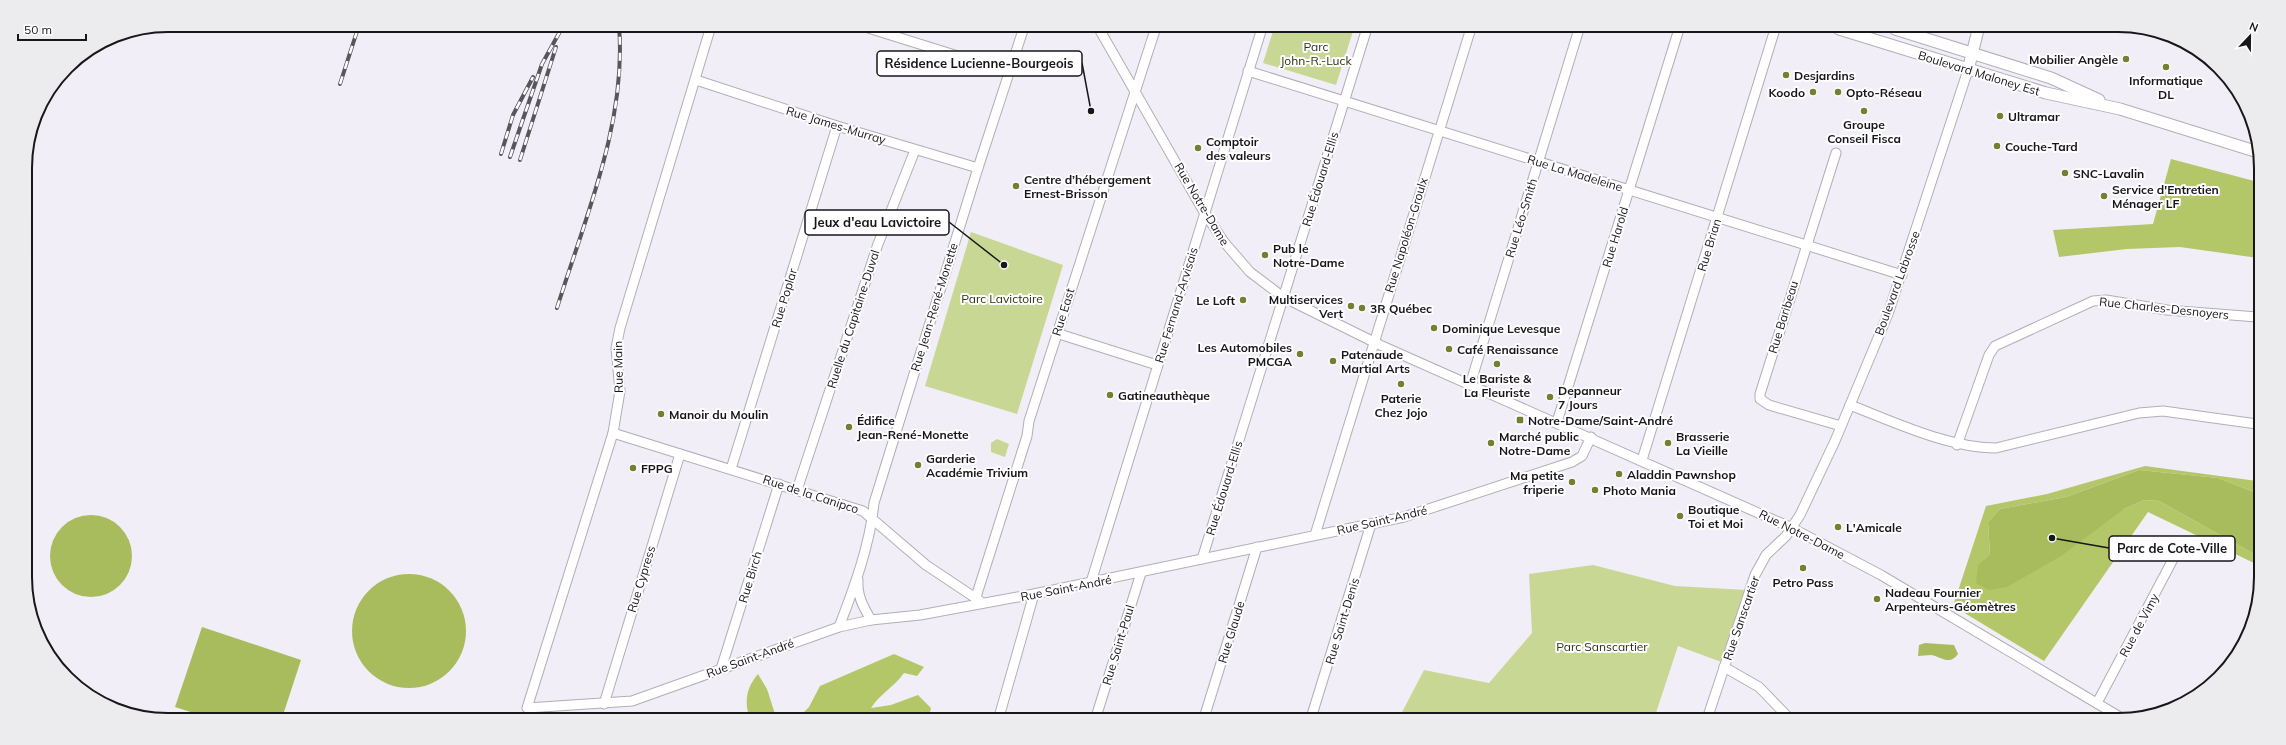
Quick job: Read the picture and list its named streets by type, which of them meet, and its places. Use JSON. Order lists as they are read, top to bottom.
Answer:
{
  "streets": {
    "main road": ["Boulevard Maloney Est", "Boulevard Labrosse"],
    "street": [
      "Rue James-Murray",
      "Rue La Madeleine",
      "Rue Édouard-Ellis",
      "Rue Notre-Dame",
      "Rue Léo-Smith",
      "Rue Napoléon-Groulx",
      "Rue Harold",
      "Rue Brian",
      "Rue Poplar",
      "Rue Fernand-Arvisais",
      "Rue Jean-René-Monette",
      "Rue Charles-Desnoyers",
      "Rue East",
      "Rue Baribeau",
      "Ruelle du Capitaine-Duval",
      "Rue Main",
      "Rue de la Canipco",
      "Rue Saint-André",
      "Rue Birch",
      "Rue Cypress",
      "Rue Sanscartier",
      "Rue Saint-Denis",
      "Rue de Vimy",
      "Rue Glaude",
      "Rue Saint-Paul"
    ]
  },
  "crossings": [
    ["Boulevard Maloney Est", "Boulevard Labrosse"],
    ["Rue James-Murray", "Rue Poplar"],
    ["Rue James-Murray", "Rue Jean-René-Monette"],
    ["Rue James-Murray", "Ruelle du Capitaine-Duval"],
    ["Rue James-Murray", "Rue Main"],
    ["Rue La Madeleine", "Rue Édouard-Ellis"],
    ["Rue La Madeleine", "Rue Léo-Smith"],
    ["Rue La Madeleine", "Rue Napoléon-Groulx"],
    ["Rue La Madeleine", "Rue Harold"],
    ["Rue La Madeleine", "Rue Brian"],
    ["Rue La Madeleine", "Boulevard Labrosse"],
    ["Rue La Madeleine", "Rue Fernand-Arvisais"],
    ["Rue La Madeleine", "Rue Baribeau"],
    ["Rue Édouard-Ellis", "Rue Notre-Dame"],
    ["Rue Édouard-Ellis", "Rue Saint-André"],
    ["Rue Notre-Dame", "Rue Léo-Smith"],
    ["Rue Notre-Dame", "Rue Napoléon-Groulx"],
    ["Rue Notre-Dame", "Rue Harold"],
    ["Rue Notre-Dame", "Rue Brian"],
    ["Rue Notre-Dame", "Boulevard Labrosse"],
    ["Rue Notre-Dame", "Rue Fernand-Arvisais"],
    ["Rue Notre-Dame", "Rue East"],
    ["Rue Notre-Dame", "Rue Saint-André"],
    ["Rue Notre-Dame", "Rue Sanscartier"],
    ["Rue Notre-Dame", "Rue de Vimy"],
    ["Rue Napoléon-Groulx", "Rue Saint-André"],
    ["Boulevard Labrosse", "Rue Baribeau"],
    ["Boulevard Labrosse", "Rue Sanscartier"],
    ["Rue Poplar", "Rue de la Canipco"],
    ["Rue Fernand-Arvisais", "Rue Saint-André"],
    ["Rue Jean-René-Monette", "Rue de la Canipco"],
    ["Rue Jean-René-Monette", "Rue Saint-André"],
    ["Rue East", "Rue de la Canipco"],
    ["Rue East", "Rue Saint-André"],
    ["Ruelle du Capitaine-Duval", "Rue de la Canipco"],
    ["Rue Main", "Rue de la Canipco"],
    ["Rue Main", "Rue Saint-André"],
    ["Rue de la Canipco", "Rue Saint-André"],
    ["Rue de la Canipco", "Rue Birch"],
    ["Rue de la Canipco", "Rue Cypress"],
    ["Rue Saint-André", "Rue Birch"],
    ["Rue Saint-André", "Rue Cypress"],
    ["Rue Saint-André", "Rue Saint-Denis"],
    ["Rue Saint-André", "Rue Glaude"],
    ["Rue Saint-André", "Rue Saint-Paul"]
  ],
  "parks": ["Parc John-R.-Luck", "Parc Lavictoire", "Parc Sanscartier"],
  "places": {
    "other": [
      "Mobilier Angèle",
      "Informatique DL",
      "Desjardins",
      "Koodo",
      "Opto-Réseau",
      "Résidence Lucienne-Bourgeois",
      "Groupe Conseil Fisca",
      "Ultramar",
      "Couche-Tard",
      "Comptoir des valeurs",
      "SNC-Lavalin",
      "Centre d’hébergement Ernest-Brisson",
      "Service d'Entretien Ménager LF",
      "Pub le Notre-Dame",
      "Jeux d'eau Lavictoire",
      "Le Loft",
      "Multiservices Vert",
      "3R Québec",
      "Dominique Levesque",
      "Café Renaissance",
      "Les Automobiles PMCGA",
      "Patenaude Martial Arts",
      "Le Bariste & La Fleuriste",
      "Paterie Chez Jojo",
      "Gatineauthèque",
      "Depanneur 7 Jours",
      "Manoir du Moulin",
      "Édifice Jean-René-Monette",
      "Marché public Notre-Dame",
      "Brasserie La Vieille",
      "Garderie Académie Trivium",
      "FPPG",
      "Aladdin Pawnshop",
      "Ma petite friperie",
      "Photo Mania",
      "Boutique Toi et Moi",
      "L'Amicale",
      "Parc de Cote-Ville",
      "Petro Pass",
      "Nadeau Fournier Arpenteurs-Géomètres"
    ],
    "transit": ["Notre-Dame/Saint-André"]
  },
  "scale_bar": "50 m",
  "north": "top"
}
